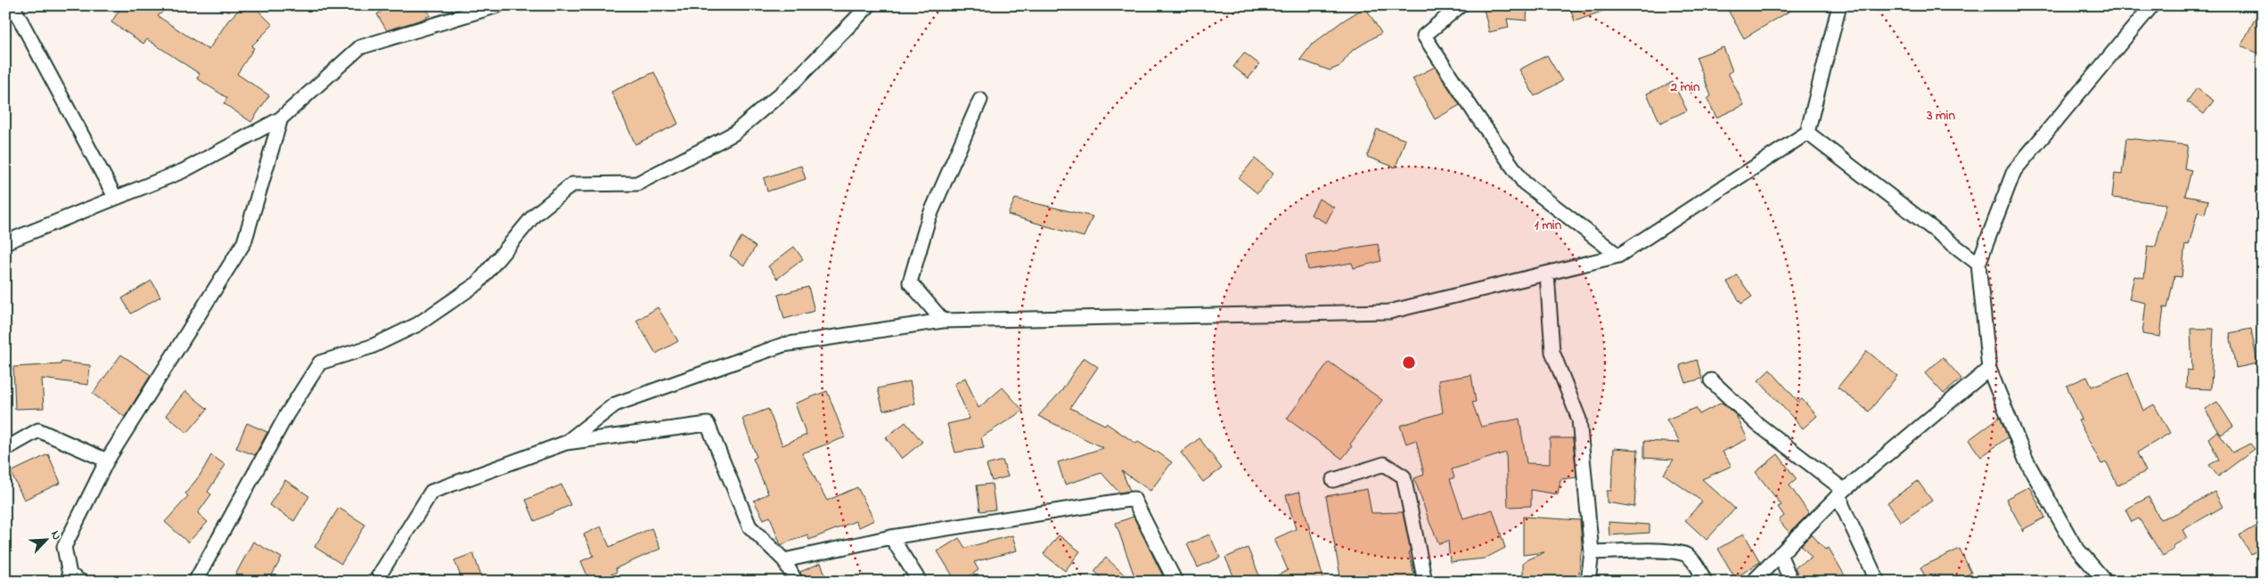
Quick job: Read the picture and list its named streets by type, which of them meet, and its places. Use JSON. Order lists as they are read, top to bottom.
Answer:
{
  "north": "top right",
  "rings": ["2 min", "3 min", "1 min"]
}
